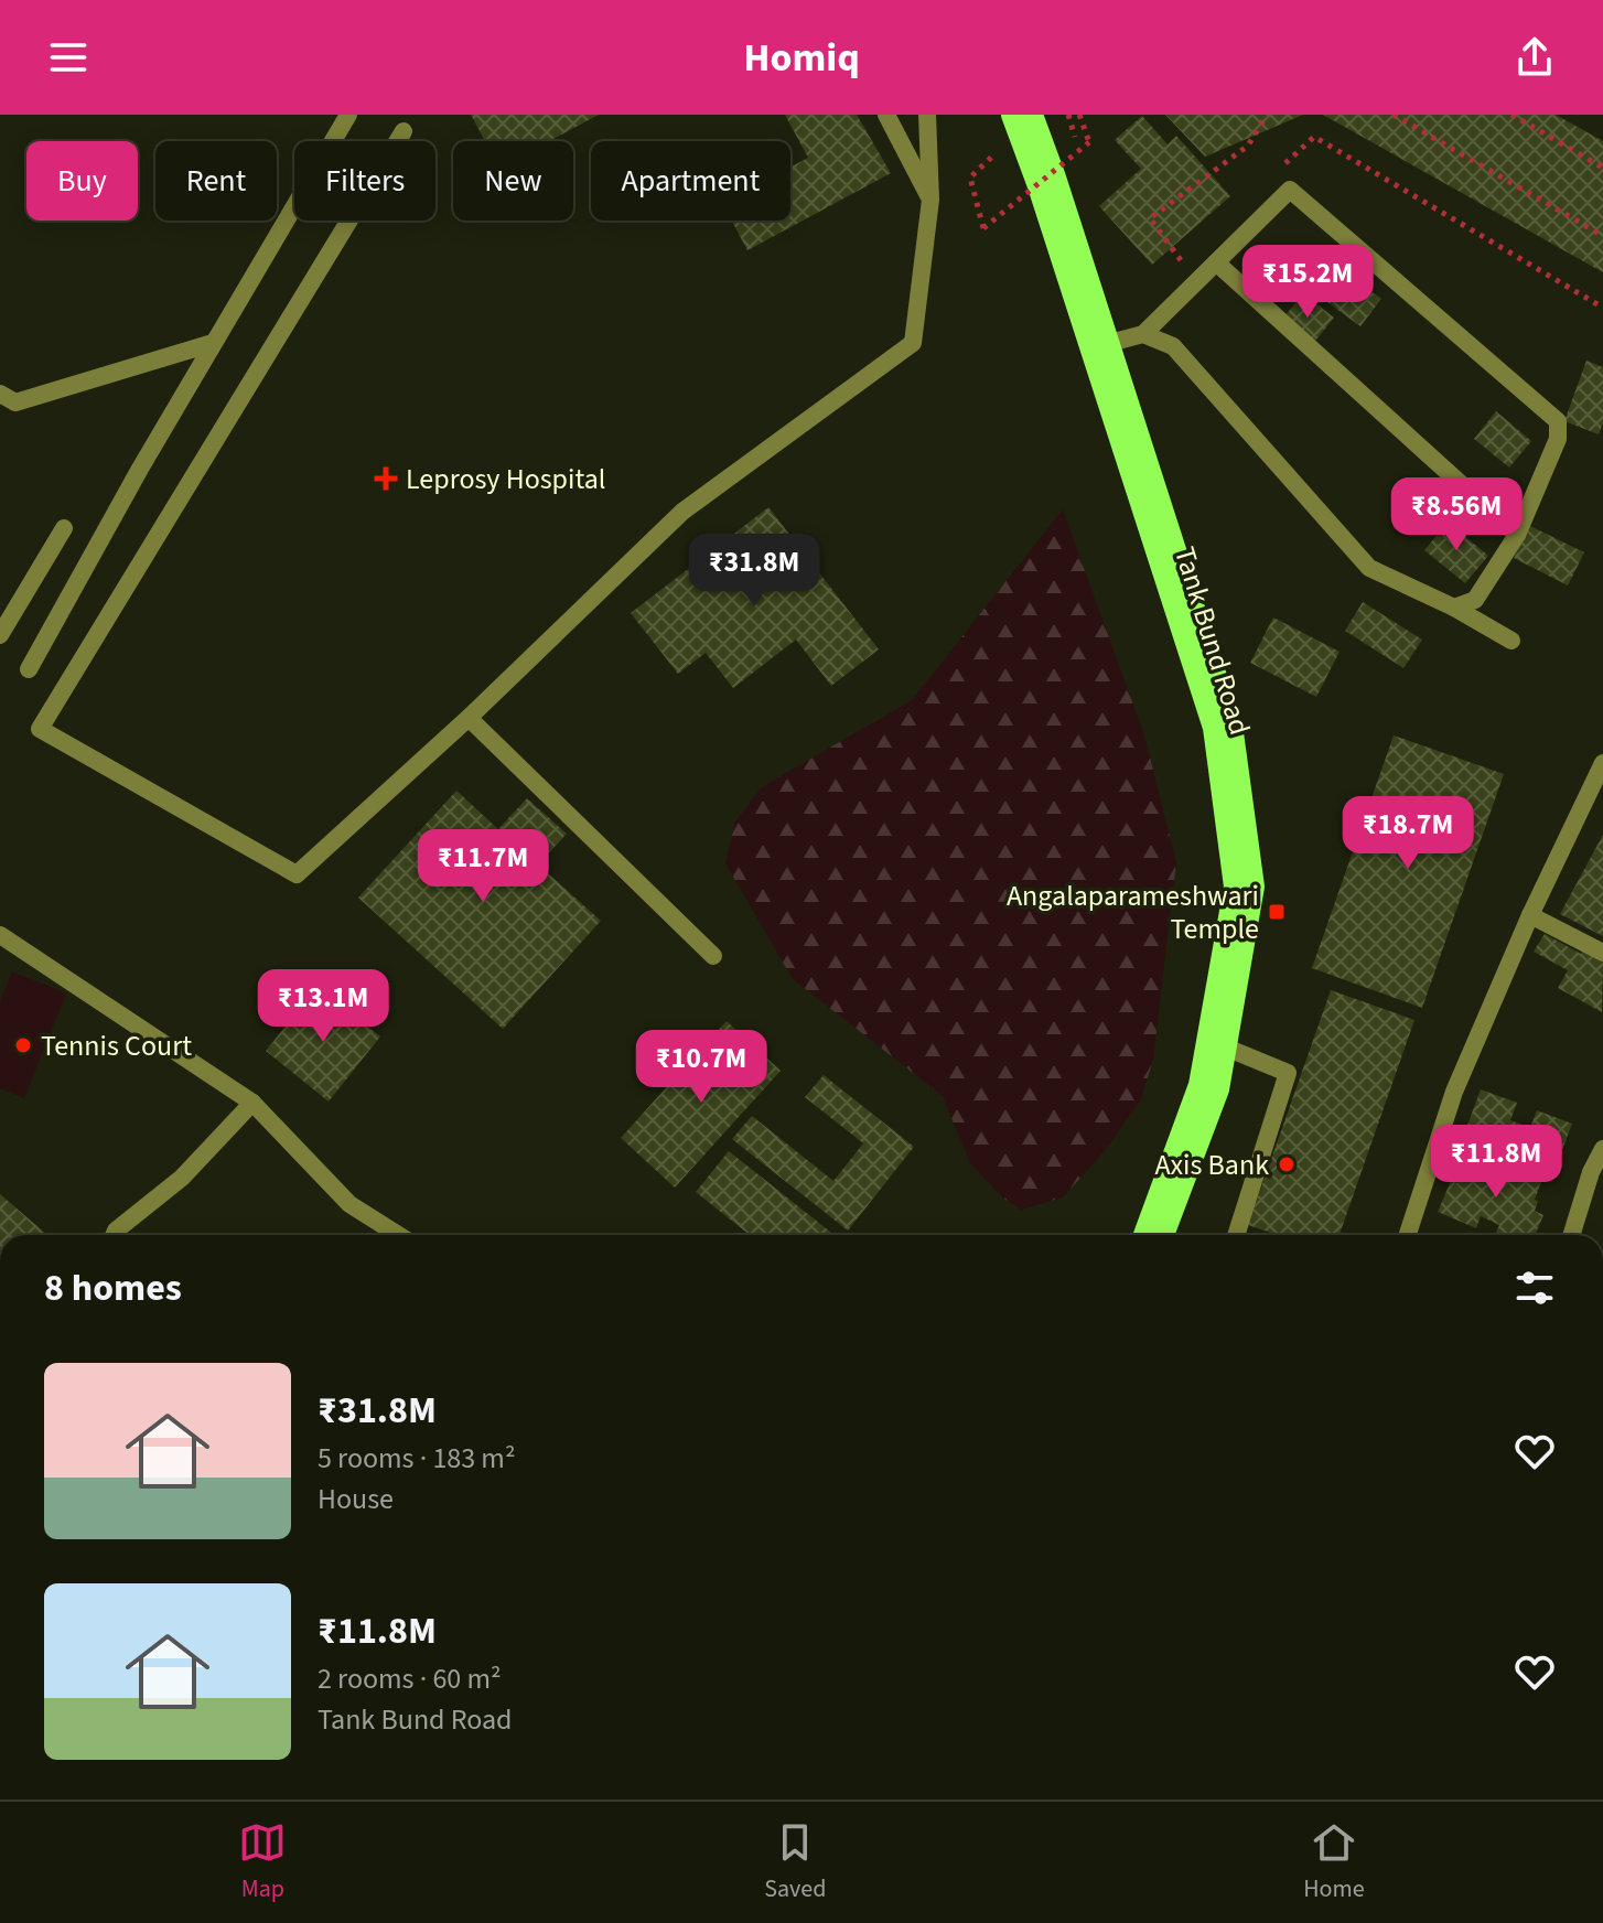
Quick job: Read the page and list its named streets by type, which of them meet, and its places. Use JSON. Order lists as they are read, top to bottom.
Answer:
{
  "streets": {
    "main road": ["Tank Bund Road"]
  },
  "places": {
    "health": ["Leprosy Hospital"],
    "transit": ["Angalaparameshwari Temple"],
    "other": ["Tennis Court", "Axis Bank"]
  },
  "page": {
    "header": "Homiq",
    "chip": [
      "Buy",
      "Rent",
      "Filters",
      "New",
      "Apartment"
    ],
    "price": [
      "₹15.2M",
      "₹8.56M",
      "₹31.8M",
      "₹18.7M",
      "₹11.7M",
      "₹13.1M",
      "₹10.7M",
      "₹11.8M"
    ],
    "heading": "8 homes",
    "list": [
      {
        "name": "₹31.8M",
        "note": "5 rooms · 183 m² · House"
      },
      {
        "name": "₹11.8M",
        "note": "2 rooms · 60 m² · Tank Bund Road"
      }
    ],
    "tabs": ["Map", "Saved", "Home"]
  }
}
